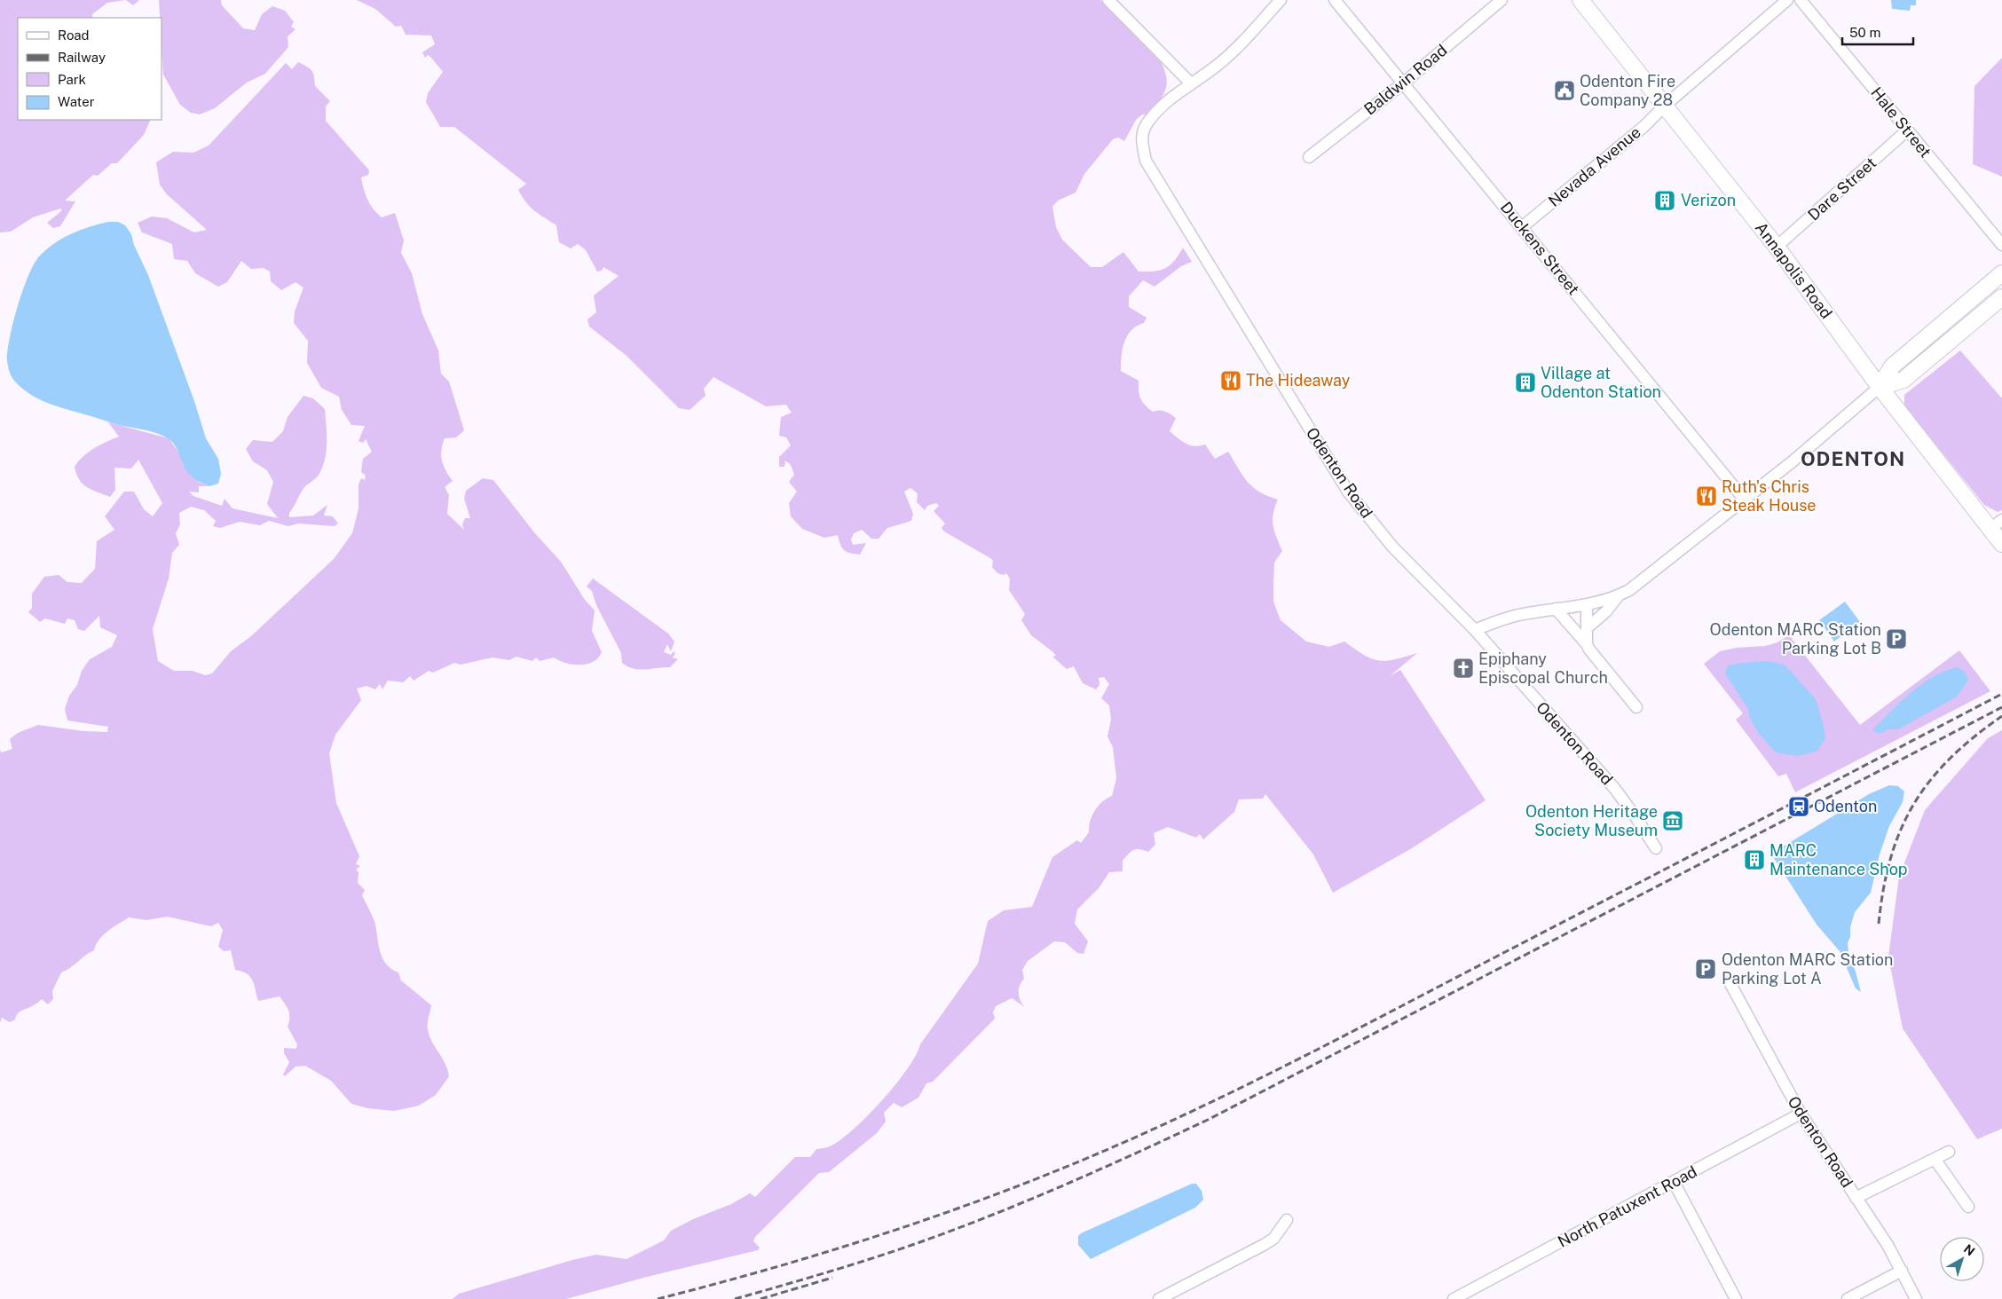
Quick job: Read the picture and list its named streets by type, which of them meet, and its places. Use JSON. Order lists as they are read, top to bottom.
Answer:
{
  "streets": {
    "main road": ["Annapolis Road"],
    "street": [
      "Baldwin Road",
      "Hale Street",
      "Nevada Avenue",
      "Dare Street",
      "Duckens Street",
      "Odenton Road",
      "North Patuxent Road"
    ]
  },
  "crossings": [
    ["Baldwin Road", "Duckens Street"],
    ["Hale Street", "Dare Street"],
    ["Nevada Avenue", "Duckens Street"],
    ["Nevada Avenue", "Annapolis Road"],
    ["Dare Street", "Annapolis Road"],
    ["Odenton Road", "North Patuxent Road"]
  ],
  "districts": ["ODENTON"],
  "places": {
    "public building": ["Odenton Fire Company 28"],
    "building": ["Verizon", "Village at Odenton Station", "MARC Maintenance Shop"],
    "restaurant": ["The Hideaway", "Ruth's Chris Steak House"],
    "parking": ["Odenton MARC Station Parking Lot B", "Odenton MARC Station Parking Lot A"],
    "church": ["Epiphany Episcopal Church"],
    "station": ["Odenton"],
    "museum": ["Odenton Heritage Society Museum"]
  },
  "legend": [
    "Road",
    "Railway",
    "Park",
    "Water"
  ],
  "scale_bar": "50 m",
  "north": "top right"
}
